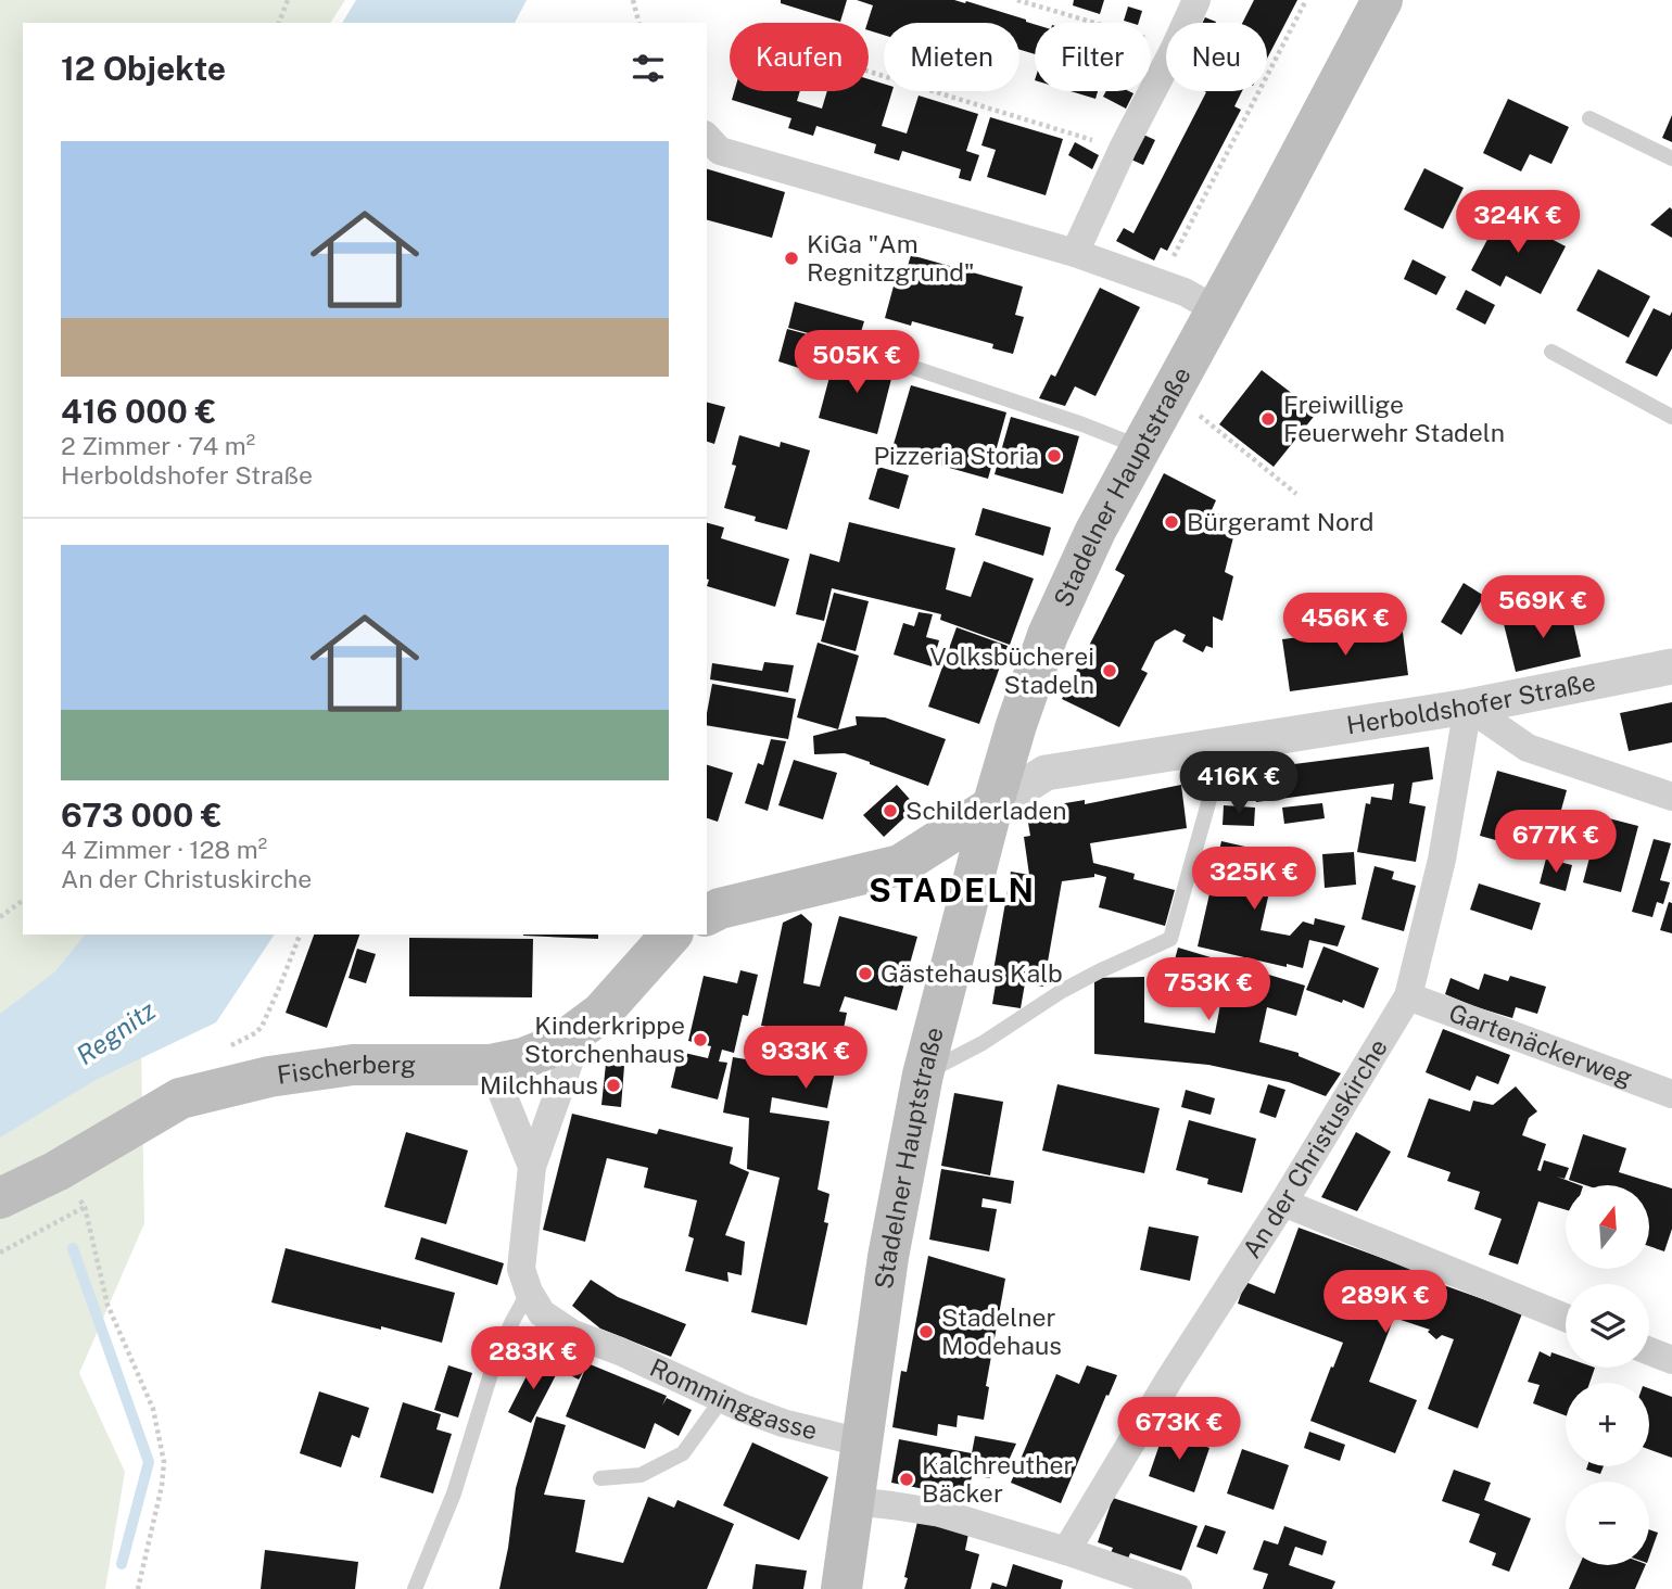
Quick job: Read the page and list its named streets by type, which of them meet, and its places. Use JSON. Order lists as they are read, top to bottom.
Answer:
{
  "streets": {
    "main road": ["Stadelner Hauptstraße", "Fischerberg"],
    "street": [
      "Herboldshofer Straße",
      "Gartenäckerweg",
      "An der Christuskirche",
      "Romminggasse"
    ]
  },
  "crossings": [
    ["Stadelner Hauptstraße", "Herboldshofer Straße"],
    ["Stadelner Hauptstraße", "Romminggasse"],
    ["Herboldshofer Straße", "An der Christuskirche"],
    ["Gartenäckerweg", "An der Christuskirche"]
  ],
  "districts": ["STADELN"],
  "water": ["Regnitz"],
  "places": [
    "KiGa \"Am Regnitzgrund\"",
    "Freiwillige Feuerwehr Stadeln",
    "Pizzeria Storia",
    "Bürgeramt Nord",
    "Volksbücherei Stadeln",
    "Schilderladen",
    "Gästehaus Kalb",
    "Kinderkrippe Storchenhaus",
    "Milchhaus",
    "Stadelner Modehaus",
    "Kalchreuther Bäcker"
  ],
  "north": "top",
  "page": {
    "chip": [
      "Kaufen",
      "Mieten",
      "Filter",
      "Neu"
    ],
    "heading": "12 Objekte",
    "list": [
      {
        "name": "416 000 €",
        "note": "2 Zimmer · 74 m² · Herboldshofer Straße"
      },
      {
        "name": "673 000 €",
        "note": "4 Zimmer · 128 m² · An der Christuskirche"
      }
    ],
    "price": [
      "324K €",
      "505K €",
      "569K €",
      "456K €",
      "416K €",
      "677K €",
      "325K €",
      "753K €",
      "933K €",
      "289K €",
      "283K €",
      "673K €"
    ],
    "map_buttons": ["+", "−"]
  }
}
